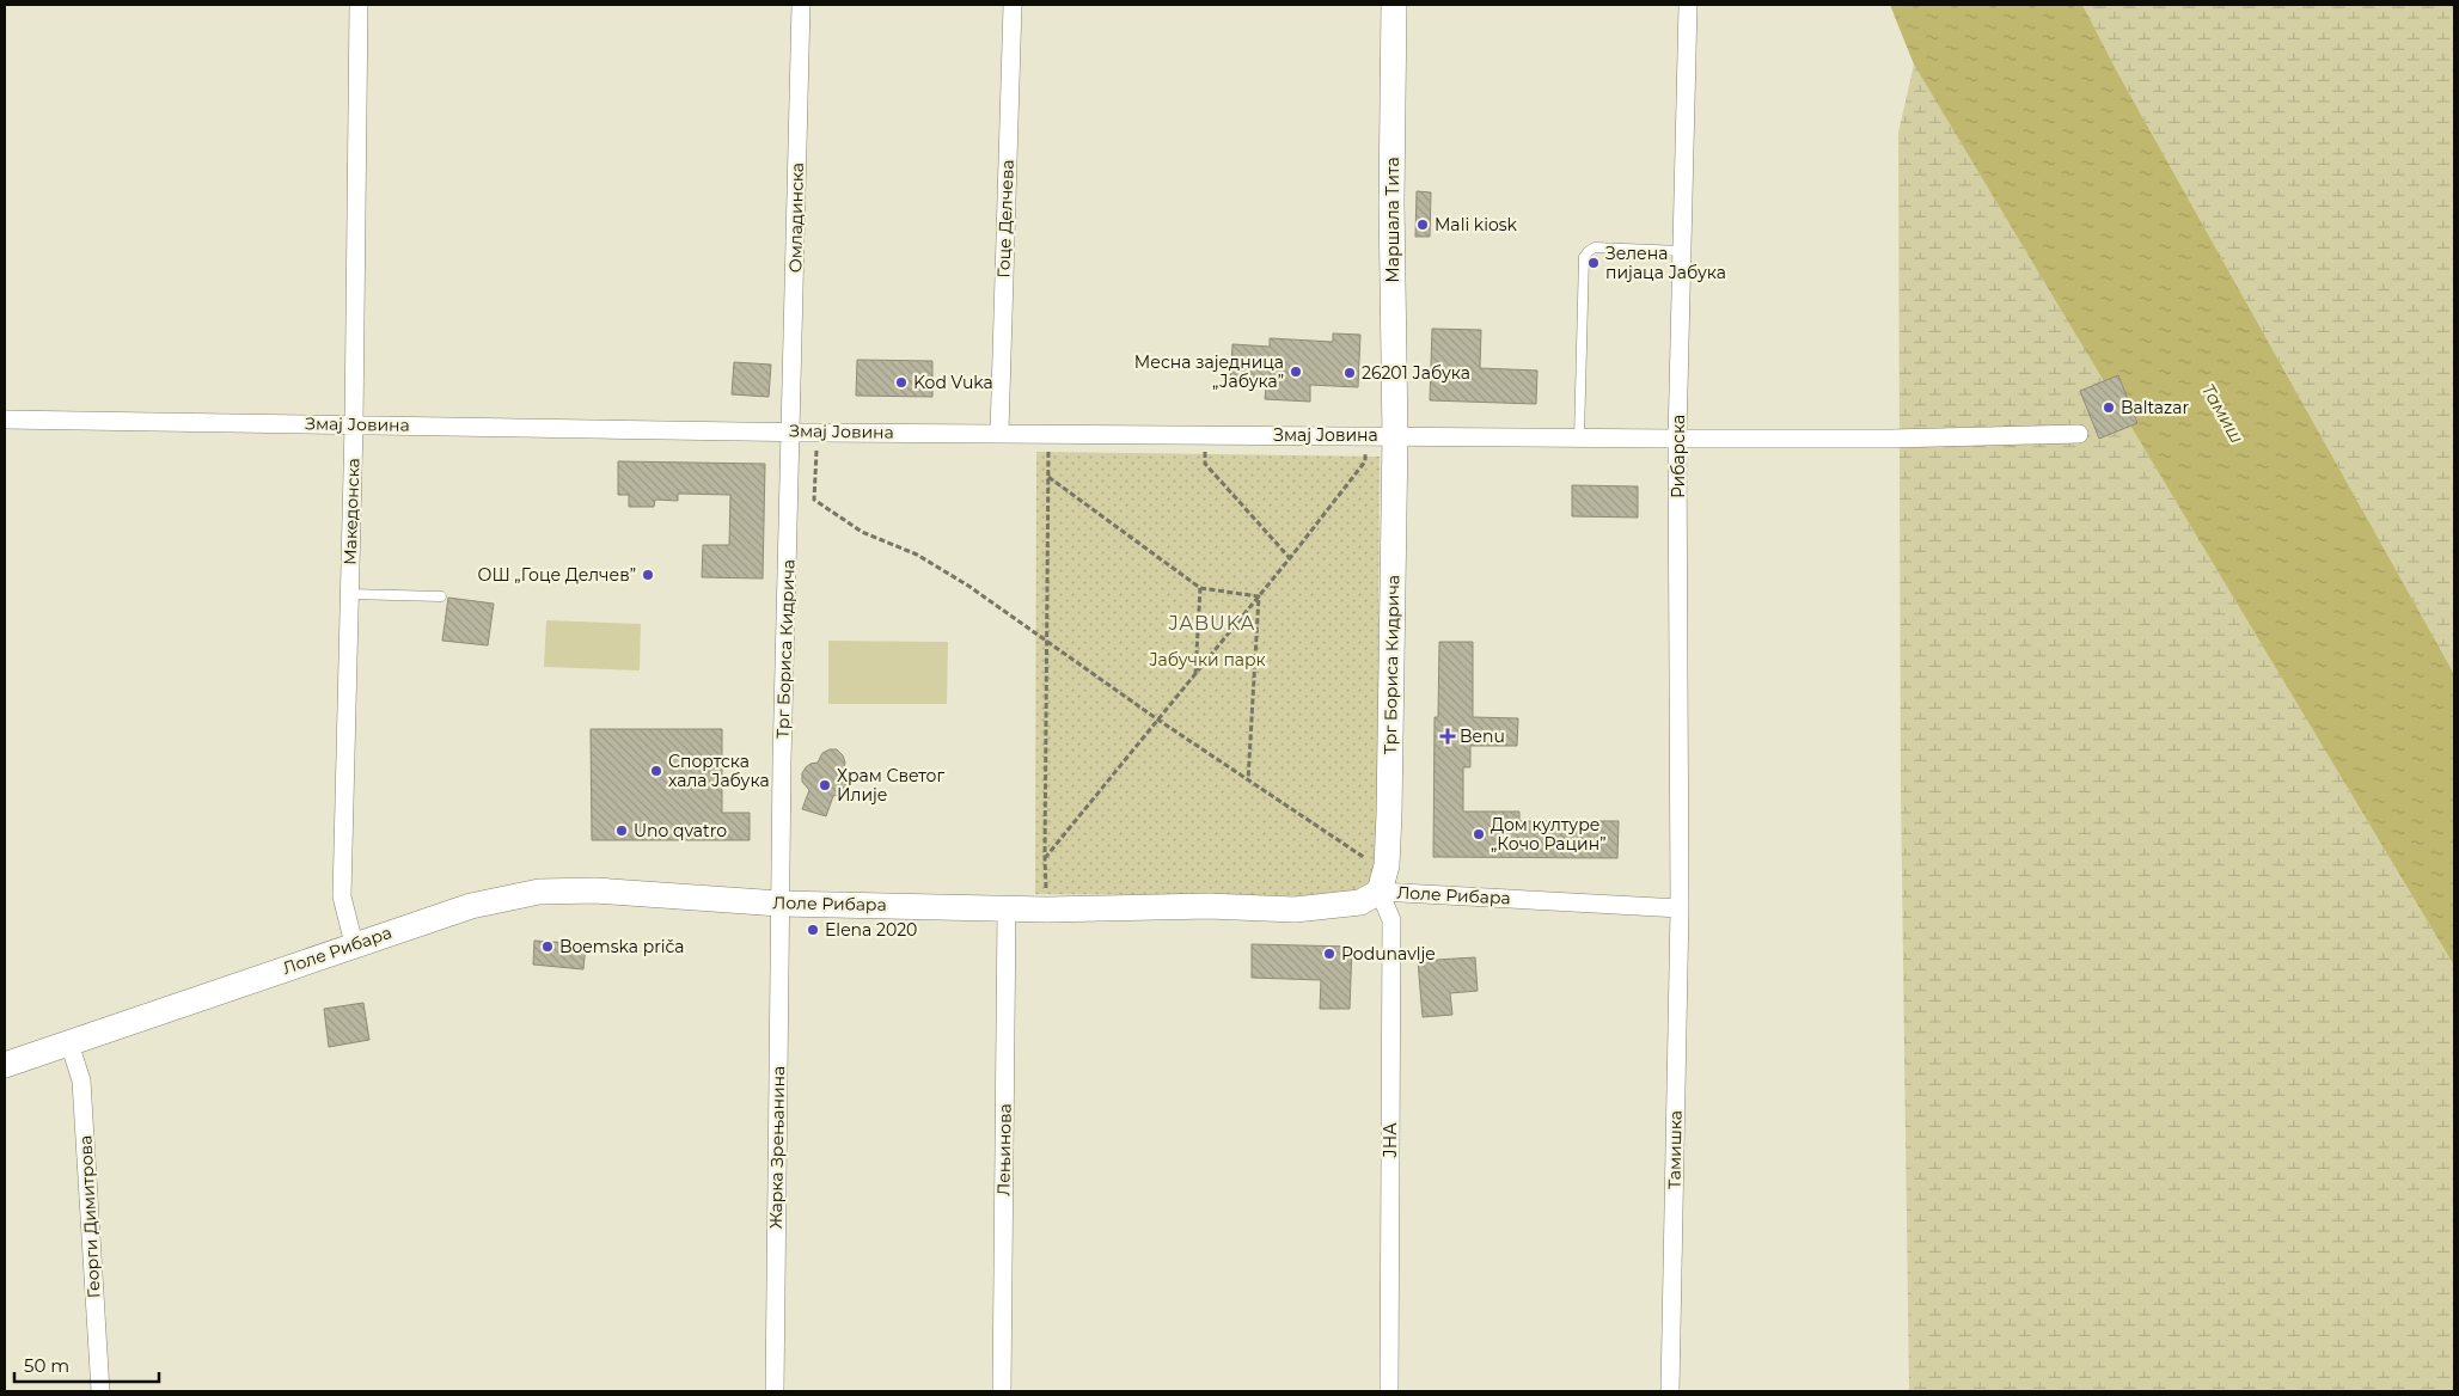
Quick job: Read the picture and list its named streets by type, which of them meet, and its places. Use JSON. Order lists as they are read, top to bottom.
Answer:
{
  "streets": {
    "main road": ["Маршала Тита", "Трг Бориса Кидрича", "Лоле Рибара"],
    "street": [
      "Омладинска",
      "Гоце Делчева",
      "Змај Јовина",
      "Рибарска",
      "Македонска",
      "ЈНА",
      "Жарка Зрењанина",
      "Лењинова",
      "Тамишка",
      "Георги Димитрова"
    ]
  },
  "crossings": [
    ["Омладинска", "Змај Јовина"],
    ["Омладинска", "Трг Бориса Кидрича"],
    ["Гоце Делчева", "Змај Јовина"],
    ["Маршала Тита", "Змај Јовина"],
    ["Маршала Тита", "Трг Бориса Кидрича"],
    ["Змај Јовина", "Рибарска"],
    ["Змај Јовина", "Македонска"],
    ["Змај Јовина", "Трг Бориса Кидрича"],
    ["Рибарска", "Лоле Рибара"],
    ["Рибарска", "Тамишка"],
    ["Македонска", "Лоле Рибара"],
    ["Трг Бориса Кидрича", "Лоле Рибара"],
    ["Трг Бориса Кидрича", "ЈНА"],
    ["Трг Бориса Кидрича", "Жарка Зрењанина"],
    ["Лоле Рибара", "ЈНА"],
    ["Лоле Рибара", "Жарка Зрењанина"],
    ["Лоле Рибара", "Лењинова"],
    ["Лоле Рибара", "Тамишка"],
    ["Лоле Рибара", "Георги Димитрова"]
  ],
  "districts": ["JABUKA"],
  "water": ["Тамиш"],
  "parks": ["Јабучки парк"],
  "places": {
    "other": [
      "Mali kiosk",
      "Зелена пијаца Јабука",
      "Месна заједница „Јабука”",
      "26201 Јабука",
      "Kod Vuka",
      "Baltazar",
      "ОШ „Гоце Делчев”",
      "Спортска хала Јабука",
      "Храм Светог Илије",
      "Uno qvatro",
      "Дом културе „Кочо Рацин”",
      "Elena 2020",
      "Boemska priča",
      "Podunavlje"
    ],
    "health": ["Benu"]
  },
  "scale_bar": "50 m"
}
